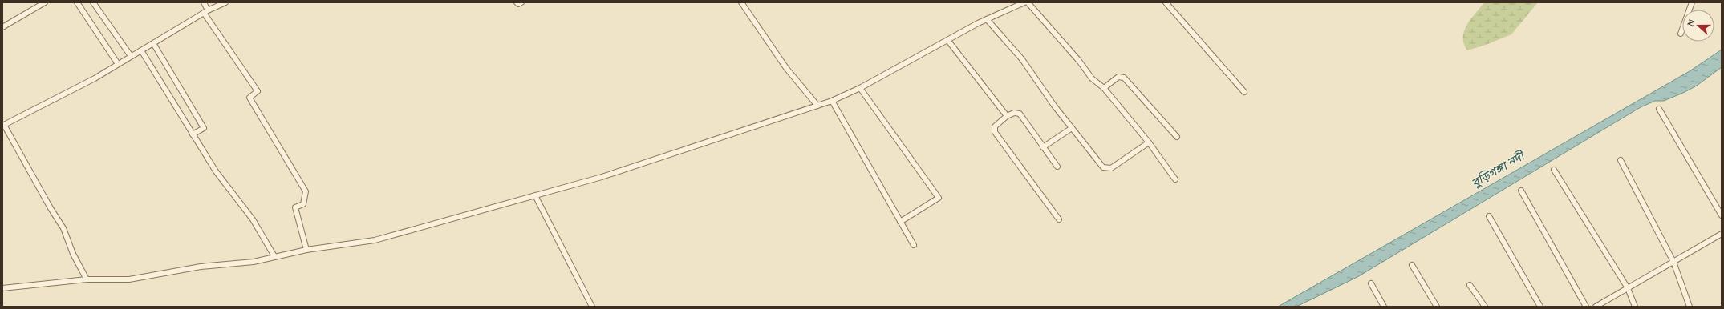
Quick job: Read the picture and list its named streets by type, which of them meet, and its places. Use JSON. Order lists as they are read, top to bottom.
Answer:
{
  "water": ["বুড়িগঙ্গা নদী"],
  "north": "left"
}
